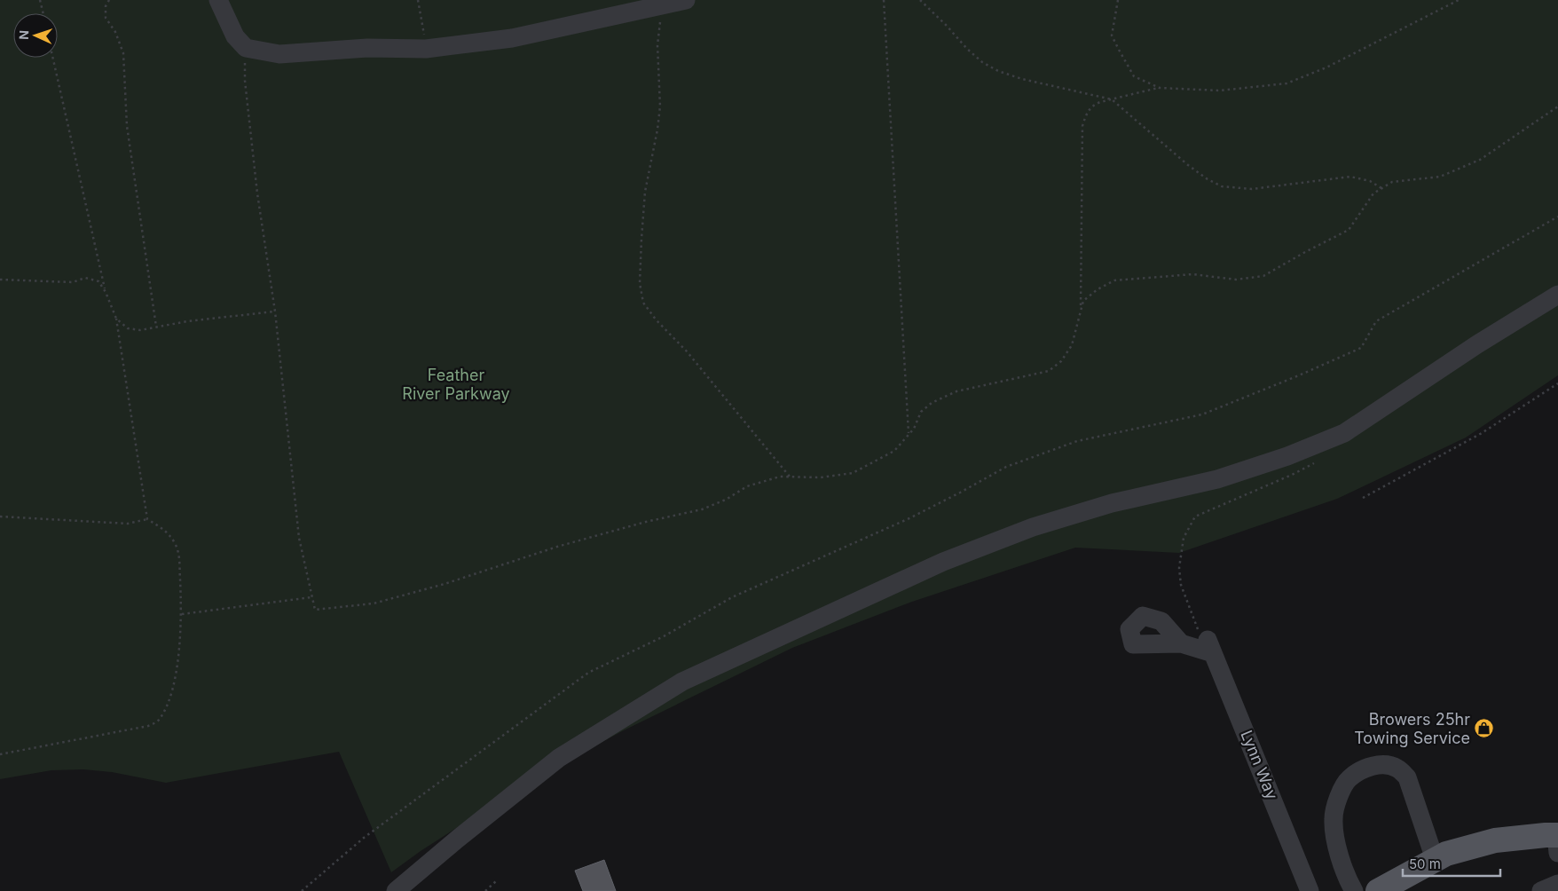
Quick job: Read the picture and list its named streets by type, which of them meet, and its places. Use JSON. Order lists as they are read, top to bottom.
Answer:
{
  "streets": {
    "street": ["Lynn Way"]
  },
  "parks": ["Feather River Parkway"],
  "places": {
    "shop": ["Browers 25hr Towing Service"]
  },
  "scale_bar": "50 m",
  "north": "left"
}
